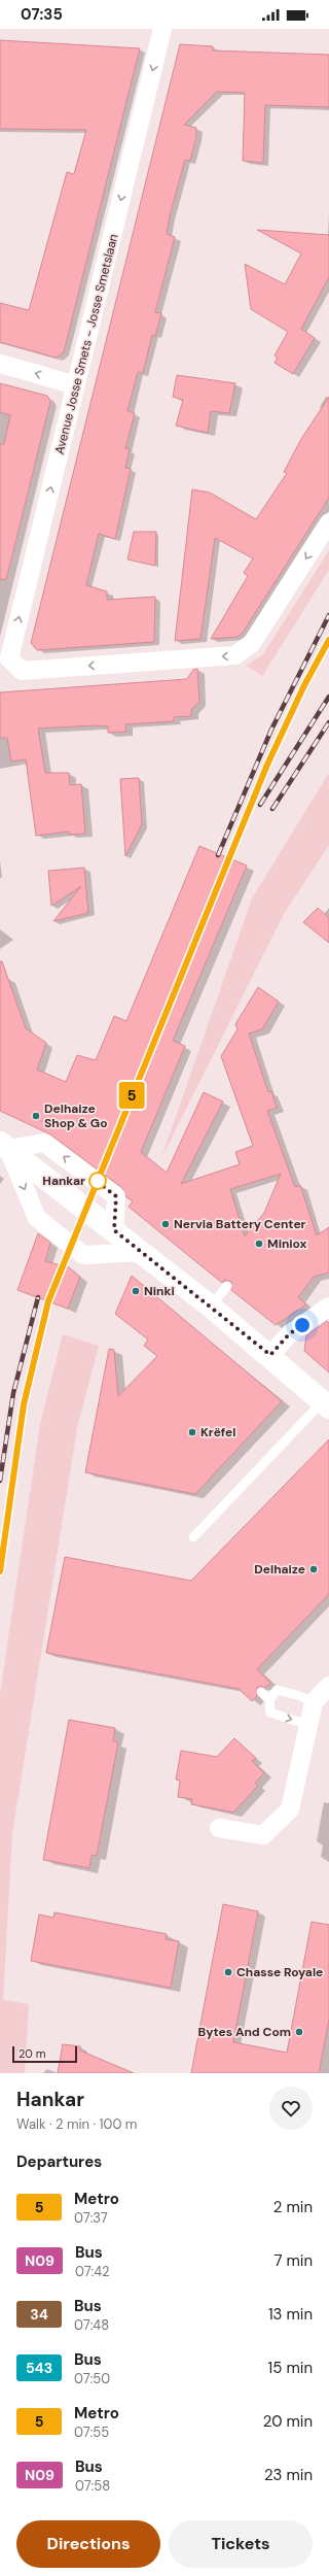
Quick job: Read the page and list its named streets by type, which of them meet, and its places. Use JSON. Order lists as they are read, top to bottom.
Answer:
{
  "streets": {
    "street": ["Avenue Josse Smets - Josse Smetslaan"]
  },
  "places": [
    "Delhaize Shop & Go",
    "Hankar",
    "Nervia Battery Center",
    "Miniox",
    "Ninki",
    "Krëfel",
    "Delhaize",
    "Chasse Royale",
    "Bytes And Com"
  ],
  "lines": ["metro line 5"],
  "scale_bar": "20 m",
  "page": {
    "status": "07:35",
    "on_map": "5",
    "scale": "20 m",
    "heading": [
      ["Hankar", "Walk · 2 min · 100 m"],
      "Departures"
    ],
    "list": [
      {
        "mark": "5",
        "name": "Metro",
        "note": "07:37",
        "value": "2 min"
      },
      {
        "mark": "N09",
        "name": "Bus",
        "note": "07:42",
        "value": "7 min"
      },
      {
        "mark": "34",
        "name": "Bus",
        "note": "07:48",
        "value": "13 min"
      },
      {
        "mark": "543",
        "name": "Bus",
        "note": "07:50",
        "value": "15 min"
      },
      {
        "mark": "5",
        "name": "Metro",
        "note": "07:55",
        "value": "20 min"
      },
      {
        "mark": "N09",
        "name": "Bus",
        "note": "07:58",
        "value": "23 min"
      }
    ],
    "buttons": ["Directions", "Tickets"]
  }
}
